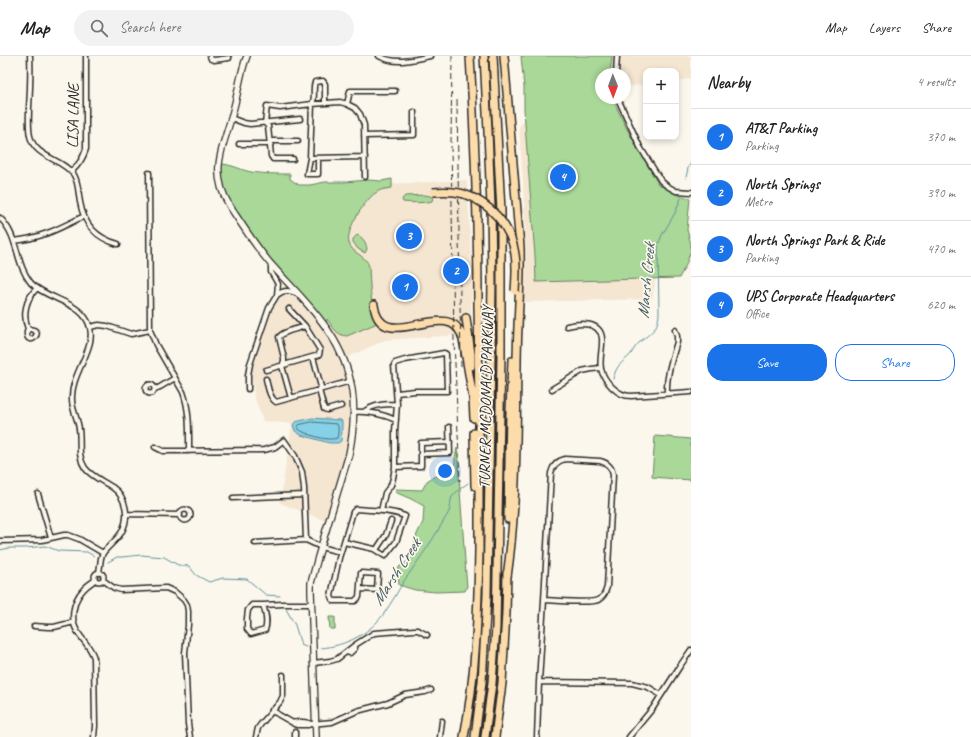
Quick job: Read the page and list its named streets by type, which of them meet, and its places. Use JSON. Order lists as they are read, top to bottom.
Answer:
{
  "streets": {
    "highway": ["TURNER MCDONALD PARKWAY"],
    "street": ["LISA LANE"]
  },
  "water": ["Marsh Creek"],
  "north": "bottom",
  "page": {
    "header": "Map",
    "search": "Search here",
    "nav": ["Map", "Layers", "Share"],
    "heading": ["Nearby", "4 results"],
    "map_buttons": ["+", "−"],
    "list": [
      {
        "mark": "1",
        "name": "AT&T Parking",
        "note": "Parking",
        "value": "370 m"
      },
      {
        "mark": "2",
        "name": "North Springs",
        "note": "Metro",
        "value": "390 m"
      },
      {
        "mark": "3",
        "name": "North Springs Park & Ride",
        "note": "Parking",
        "value": "470 m"
      },
      {
        "mark": "4",
        "name": "UPS Corporate Headquarters",
        "note": "Office",
        "value": "620 m"
      }
    ],
    "pins": [
      "4",
      "3",
      "2",
      "1"
    ],
    "buttons": ["Save", "Share"]
  }
}
